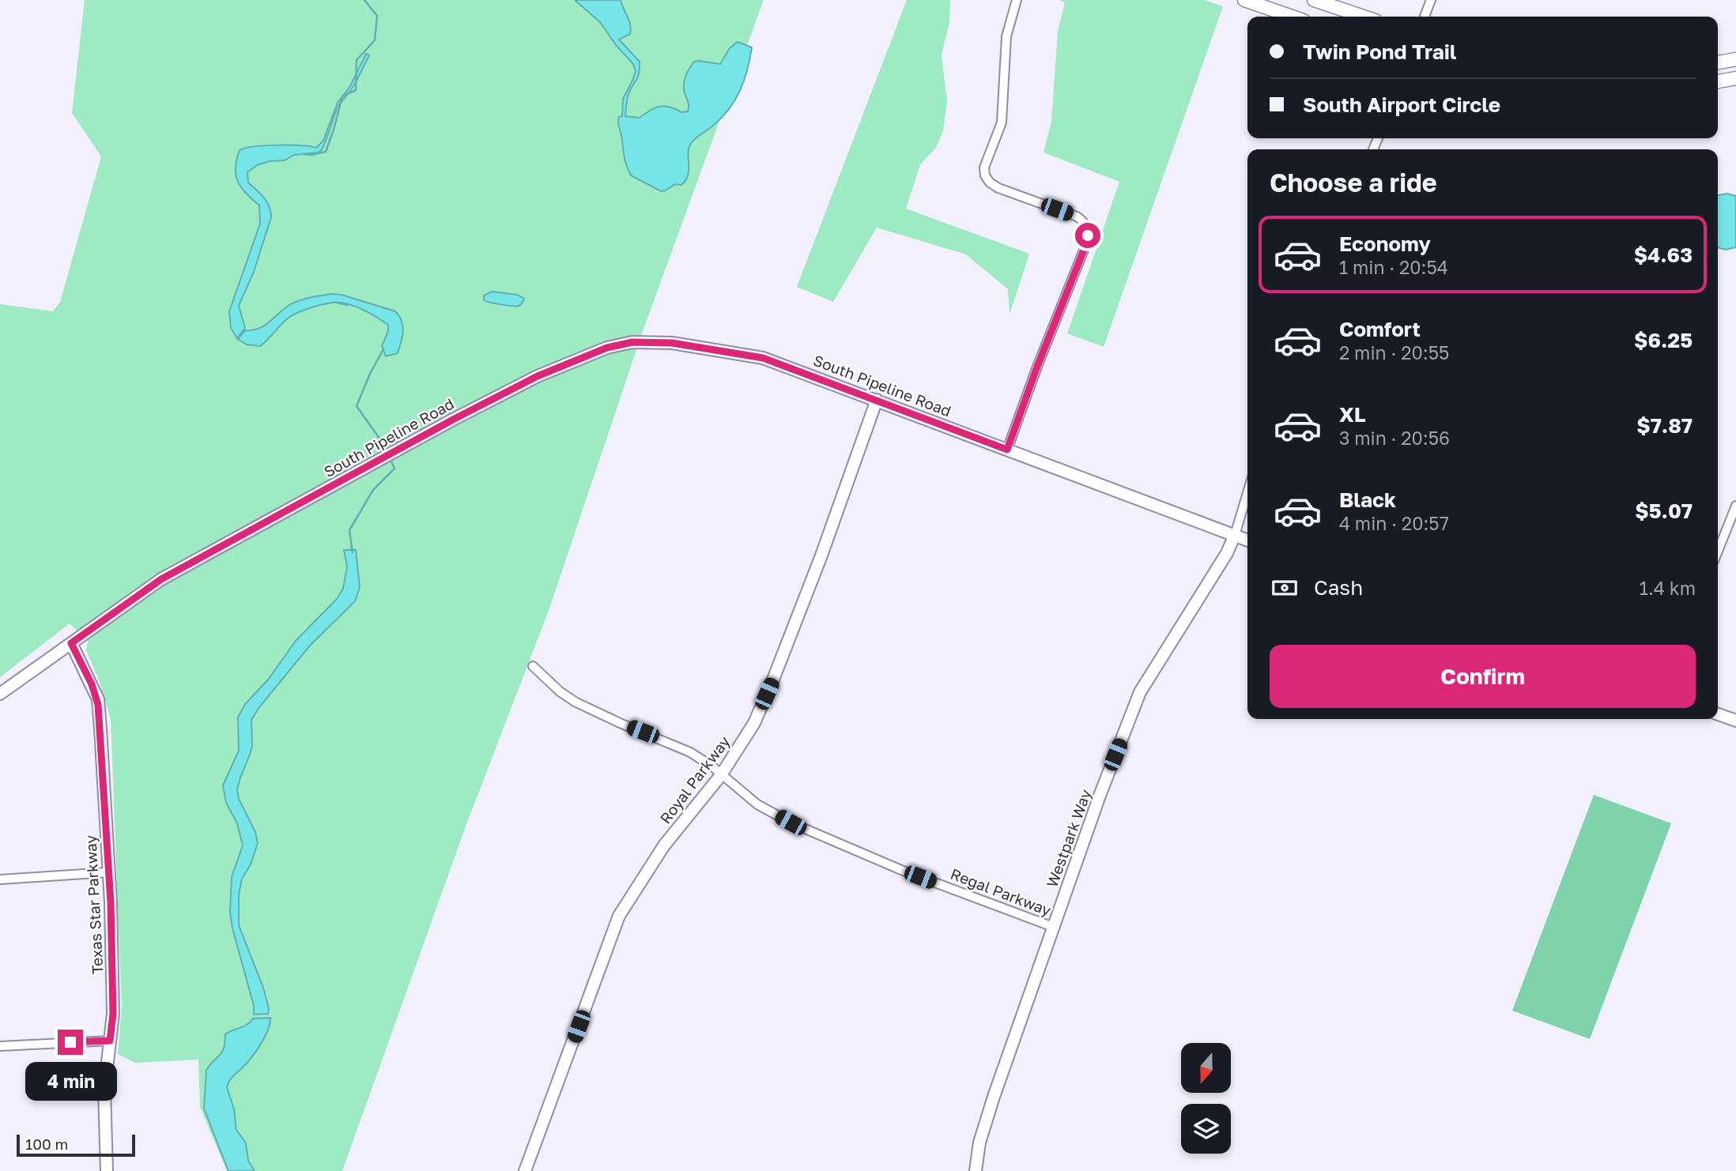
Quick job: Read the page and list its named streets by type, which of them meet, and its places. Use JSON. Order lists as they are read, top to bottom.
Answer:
{
  "streets": {
    "street": [
      "South Pipeline Road",
      "Royal Parkway",
      "Westpark Way",
      "Regal Parkway",
      "Texas Star Parkway"
    ]
  },
  "crossings": [
    ["South Pipeline Road", "Royal Parkway"],
    ["South Pipeline Road", "Westpark Way"],
    ["South Pipeline Road", "Texas Star Parkway"],
    ["Royal Parkway", "Regal Parkway"],
    ["Westpark Way", "Regal Parkway"]
  ],
  "scale_bar": "100 m",
  "north": "bottom",
  "page": {
    "banner": ["Twin Pond Trail", "South Airport Circle"],
    "heading": "Choose a ride",
    "list": [
      {
        "name": "Economy",
        "note": "1 min · 20:54",
        "value": "$4.63"
      },
      {
        "name": "Comfort",
        "note": "2 min · 20:55",
        "value": "$6.25"
      },
      {
        "name": "XL",
        "note": "3 min · 20:56",
        "value": "$7.87"
      },
      {
        "name": "Black",
        "note": "4 min · 20:57",
        "value": "$5.07"
      }
    ],
    "pay": ["Cash", "1.4 km"],
    "buttons": "Confirm",
    "bubble": "4 min",
    "scale": "100 m"
  }
}
